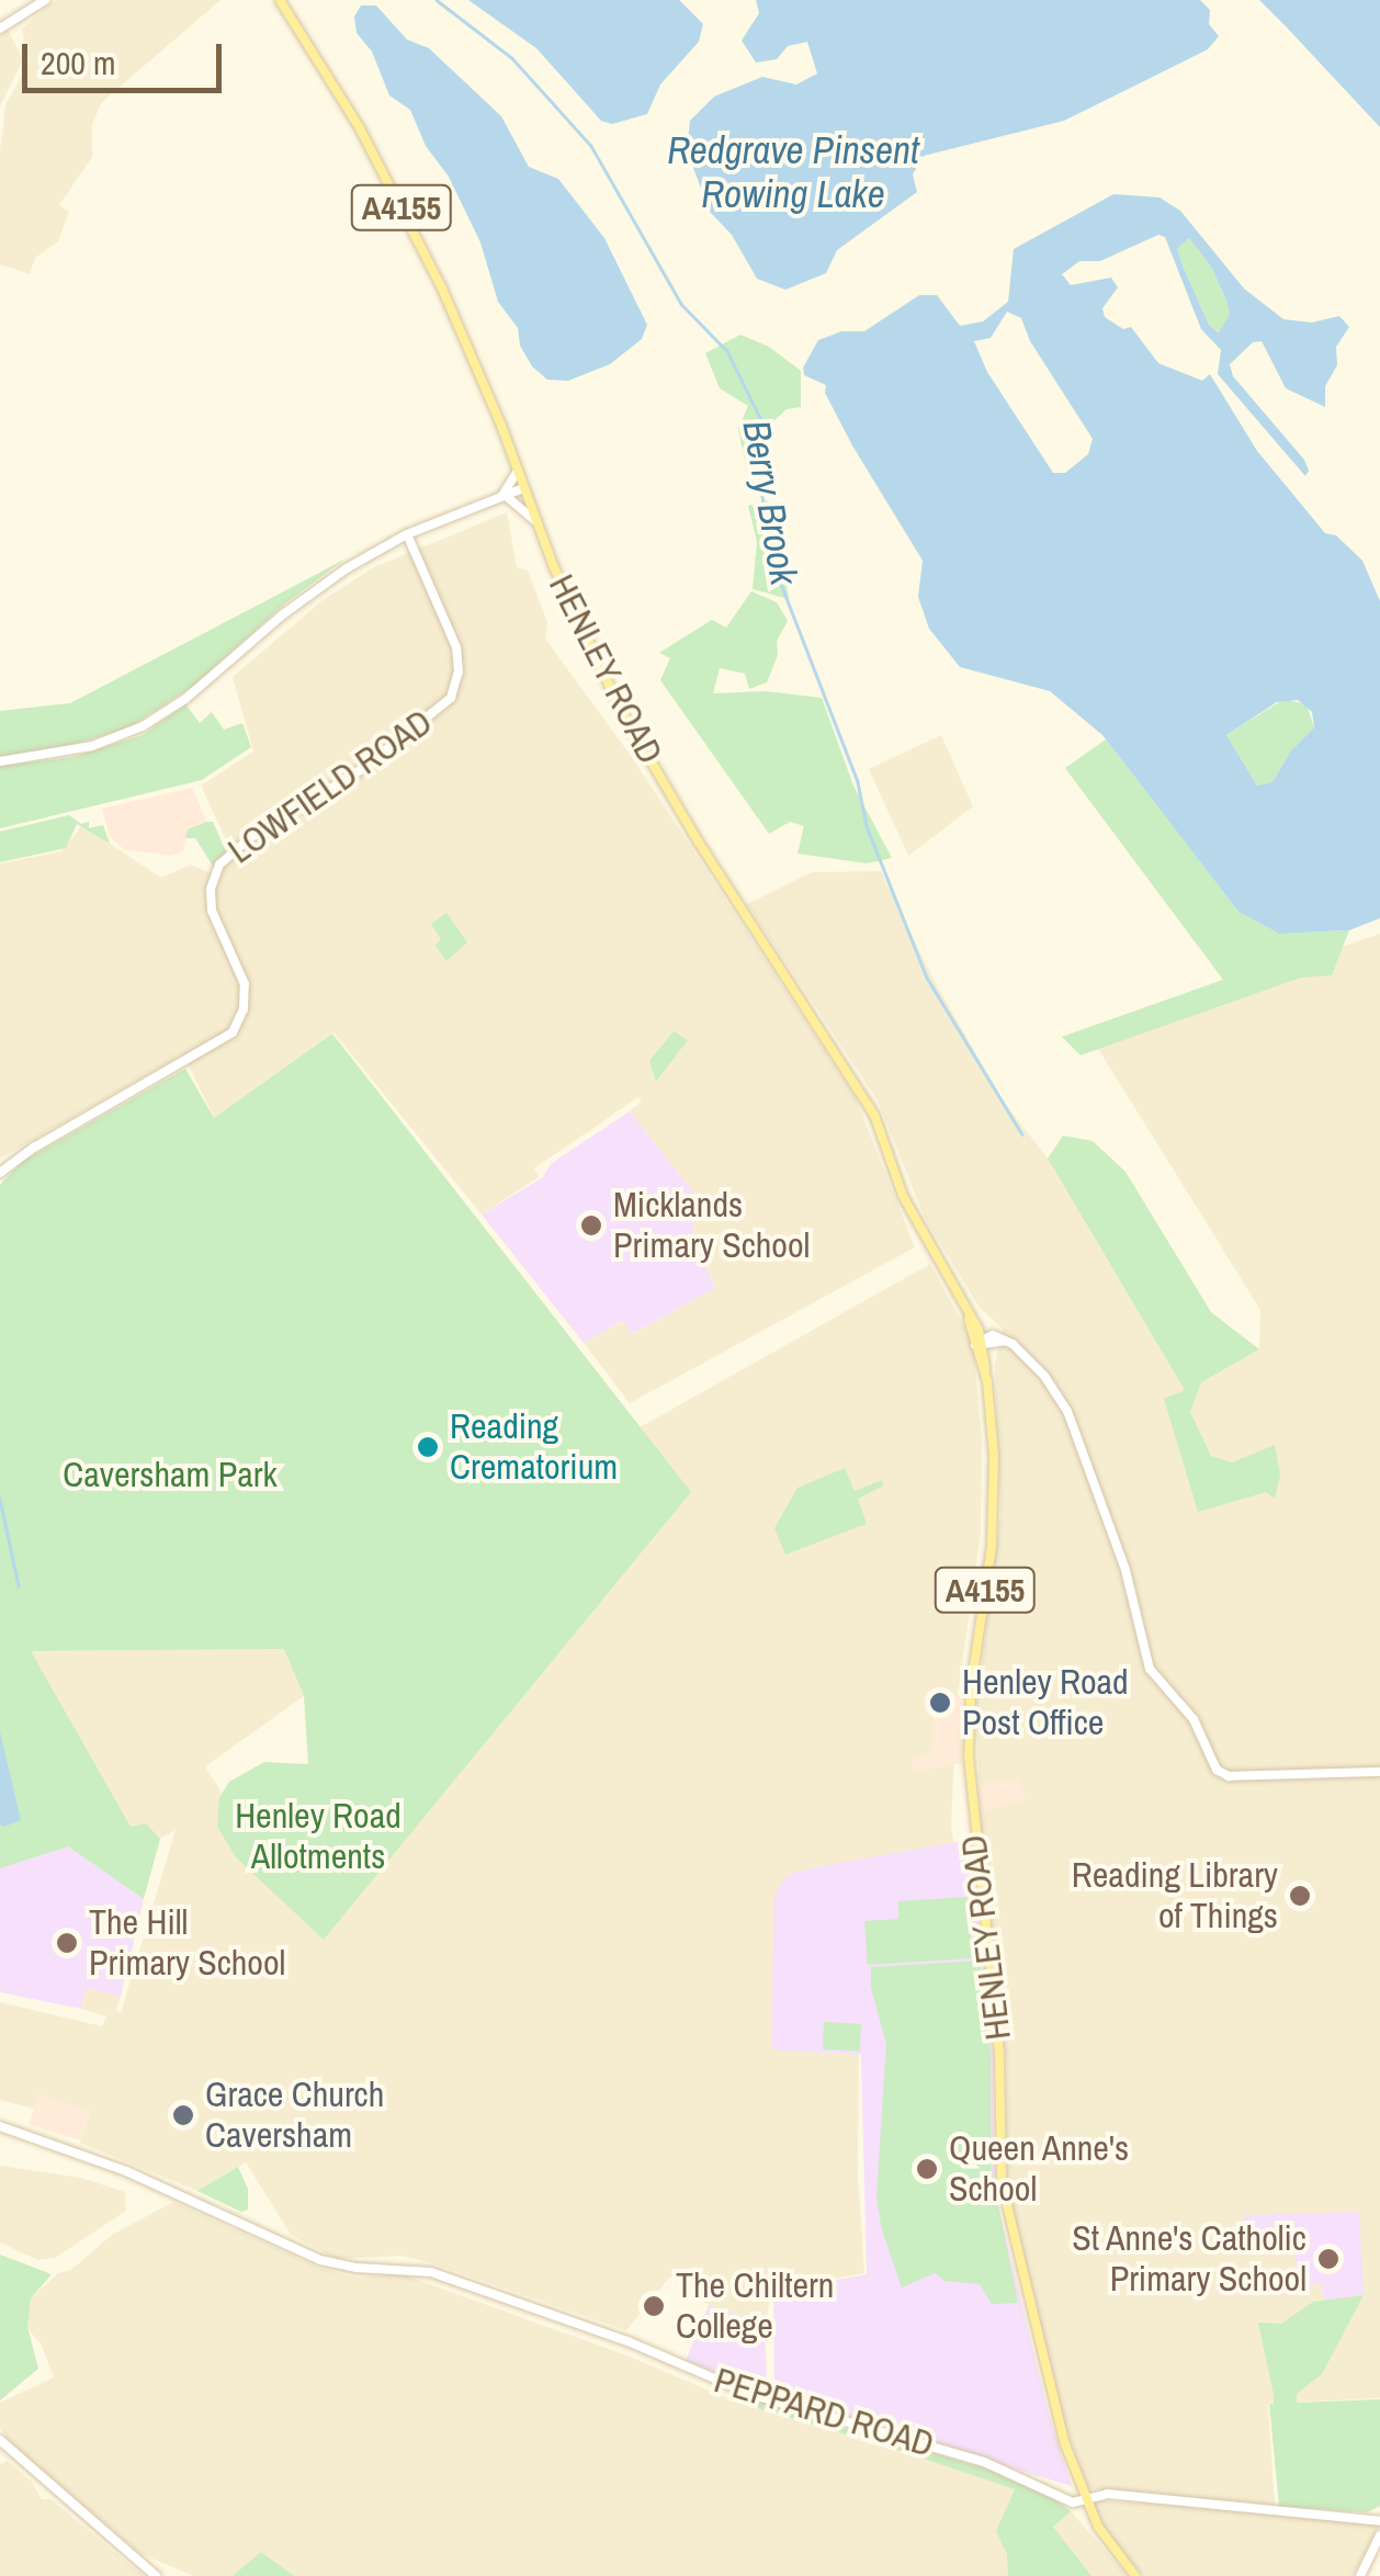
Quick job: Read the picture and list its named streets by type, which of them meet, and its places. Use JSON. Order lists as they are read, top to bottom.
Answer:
{
  "streets": {
    "main road": ["A4155", "HENLEY ROAD"],
    "street": ["LOWFIELD ROAD", "PEPPARD ROAD"]
  },
  "crossings": [
    ["A4155", "HENLEY ROAD"],
    ["A4155", "PEPPARD ROAD"],
    ["HENLEY ROAD", "PEPPARD ROAD"]
  ],
  "water": ["Redgrave Pinsent Rowing Lake", "Berry Brook"],
  "parks": ["Caversham Park", "Henley Road Allotments"],
  "places": [
    "Micklands Primary School",
    "Reading Crematorium",
    "Henley Road Post Office",
    "Reading Library of Things",
    "The Hill Primary School",
    "Grace Church Caversham",
    "Queen Anne's School",
    "St Anne's Catholic Primary School",
    "The Chiltern College"
  ],
  "scale_bar": "200 m"
}
